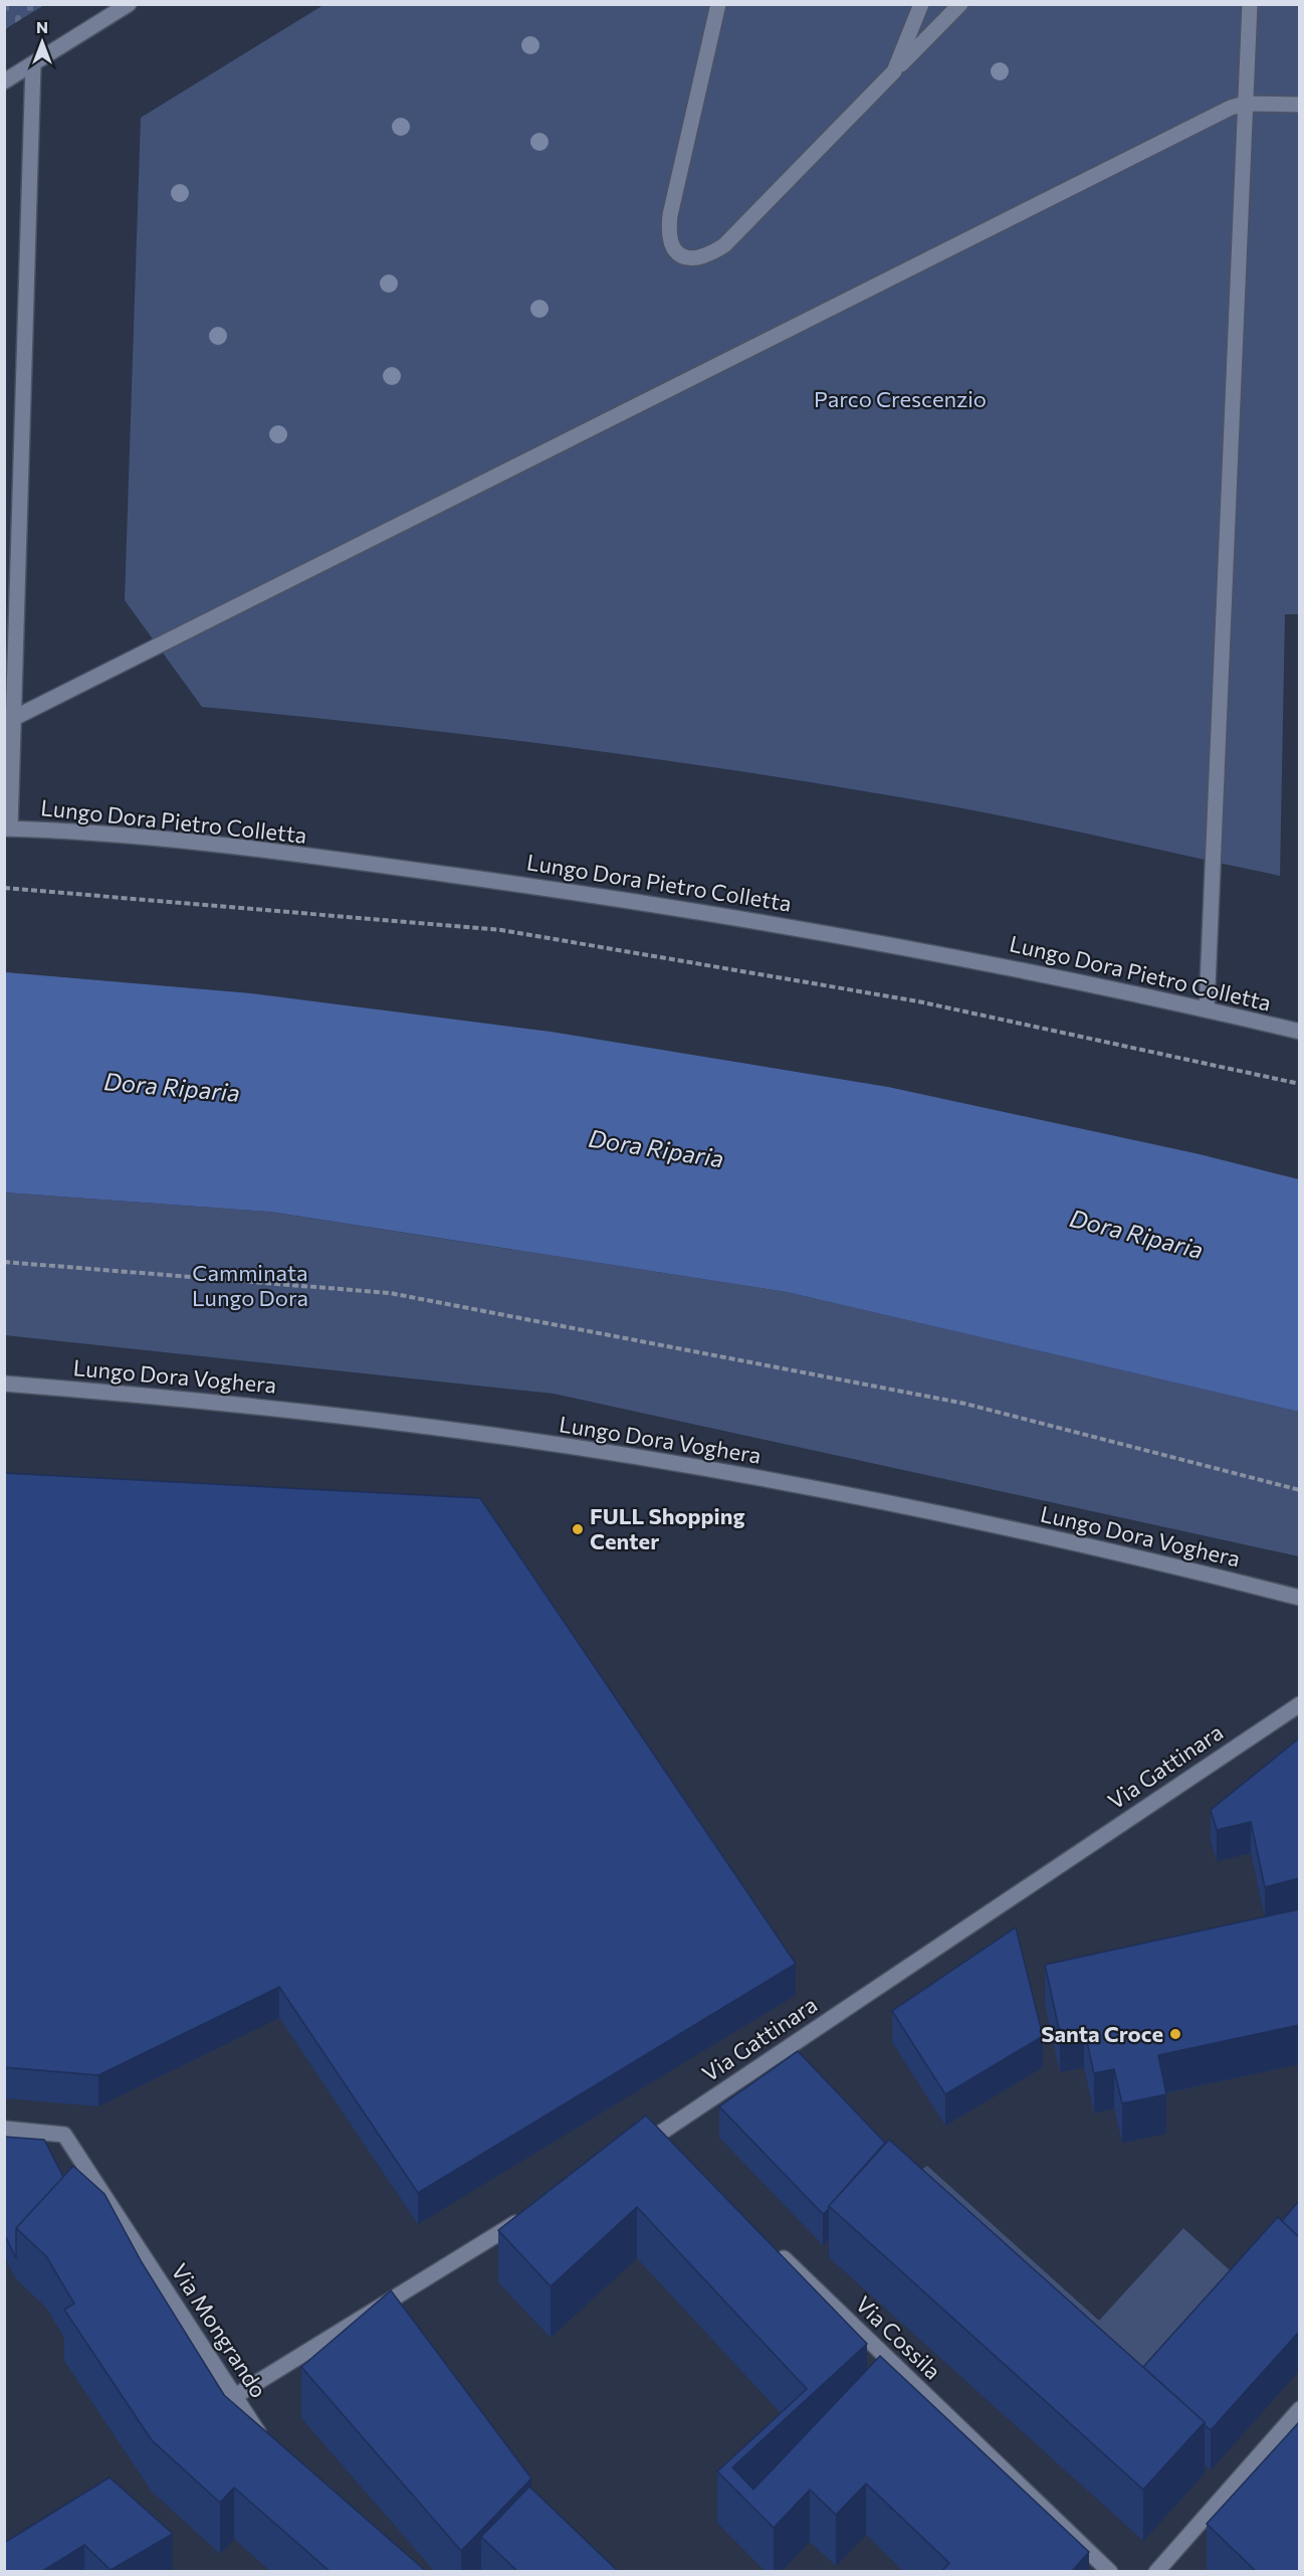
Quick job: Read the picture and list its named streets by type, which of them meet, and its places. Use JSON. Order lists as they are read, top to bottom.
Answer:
{
  "streets": {
    "street": [
      "Lungo Dora Pietro Colletta",
      "Lungo Dora Voghera",
      "Via Gattinara",
      "Via Mongrando",
      "Via Cossila"
    ]
  },
  "water": ["Dora Riparia"],
  "parks": ["Parco Crescenzio", "Camminata Lungo Dora"],
  "places": ["FULL Shopping Center", "Santa Croce"],
  "north": "top"
}
